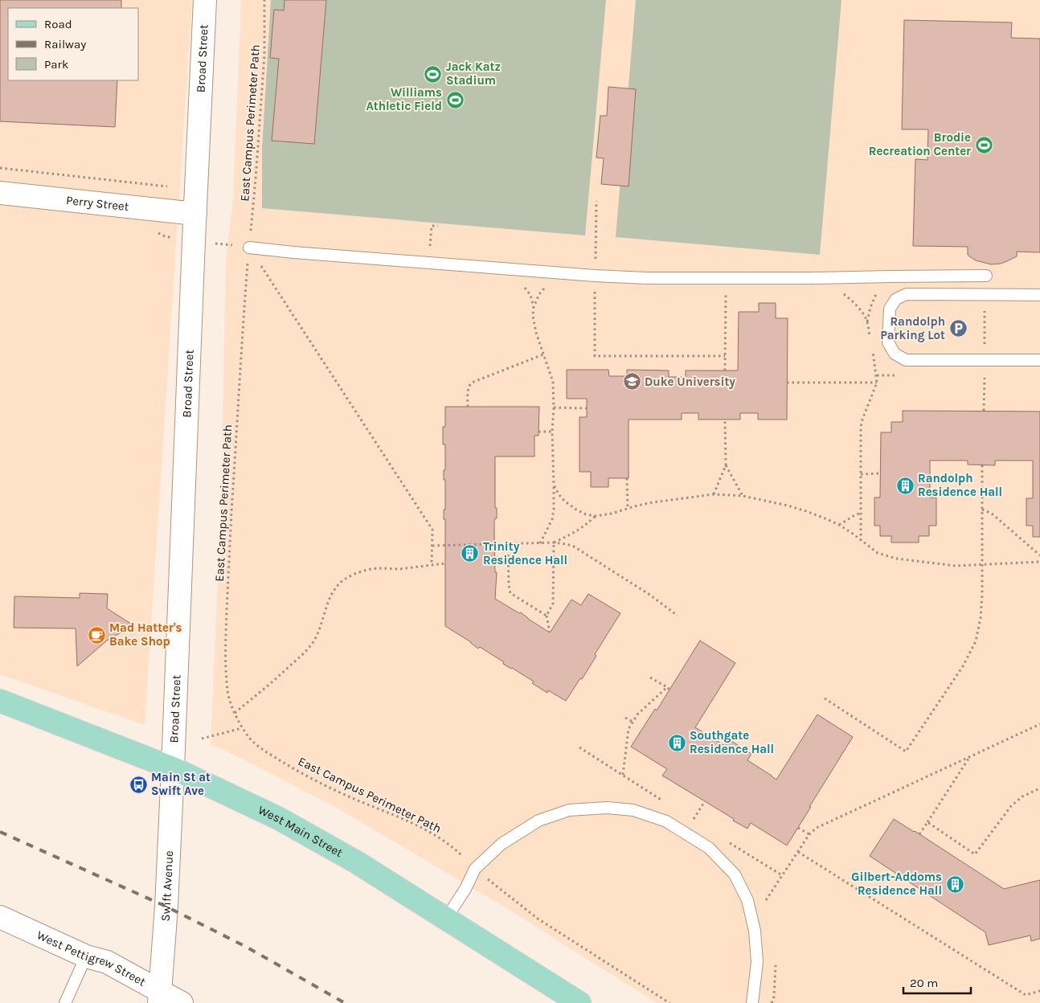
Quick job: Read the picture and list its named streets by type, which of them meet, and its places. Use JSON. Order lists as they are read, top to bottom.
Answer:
{
  "streets": {
    "main road": ["West Main Street"],
    "street": [
      "Broad Street",
      "Perry Street",
      "Swift Avenue",
      "West Pettigrew Street"
    ],
    "path": ["East Campus Perimeter Path"]
  },
  "crossings": [
    ["Broad Street", "Perry Street"],
    ["Broad Street", "West Main Street"],
    ["Broad Street", "Swift Avenue"],
    ["West Main Street", "Swift Avenue"],
    ["Swift Avenue", "West Pettigrew Street"]
  ],
  "places": {
    "sports": ["Jack Katz Stadium", "Williams Athletic Field", "Brodie Recreation Center"],
    "parking": ["Randolph Parking Lot"],
    "school or university": ["Duke University"],
    "building": [
      "Randolph Residence Hall",
      "Trinity Residence Hall",
      "Southgate Residence Hall",
      "Gilbert-Addoms Residence Hall"
    ],
    "cafe": ["Mad Hatter's Bake Shop"],
    "bus stop": ["Main St at Swift Ave"]
  },
  "legend": ["Road", "Railway", "Park"],
  "scale_bar": "20 m"
}
